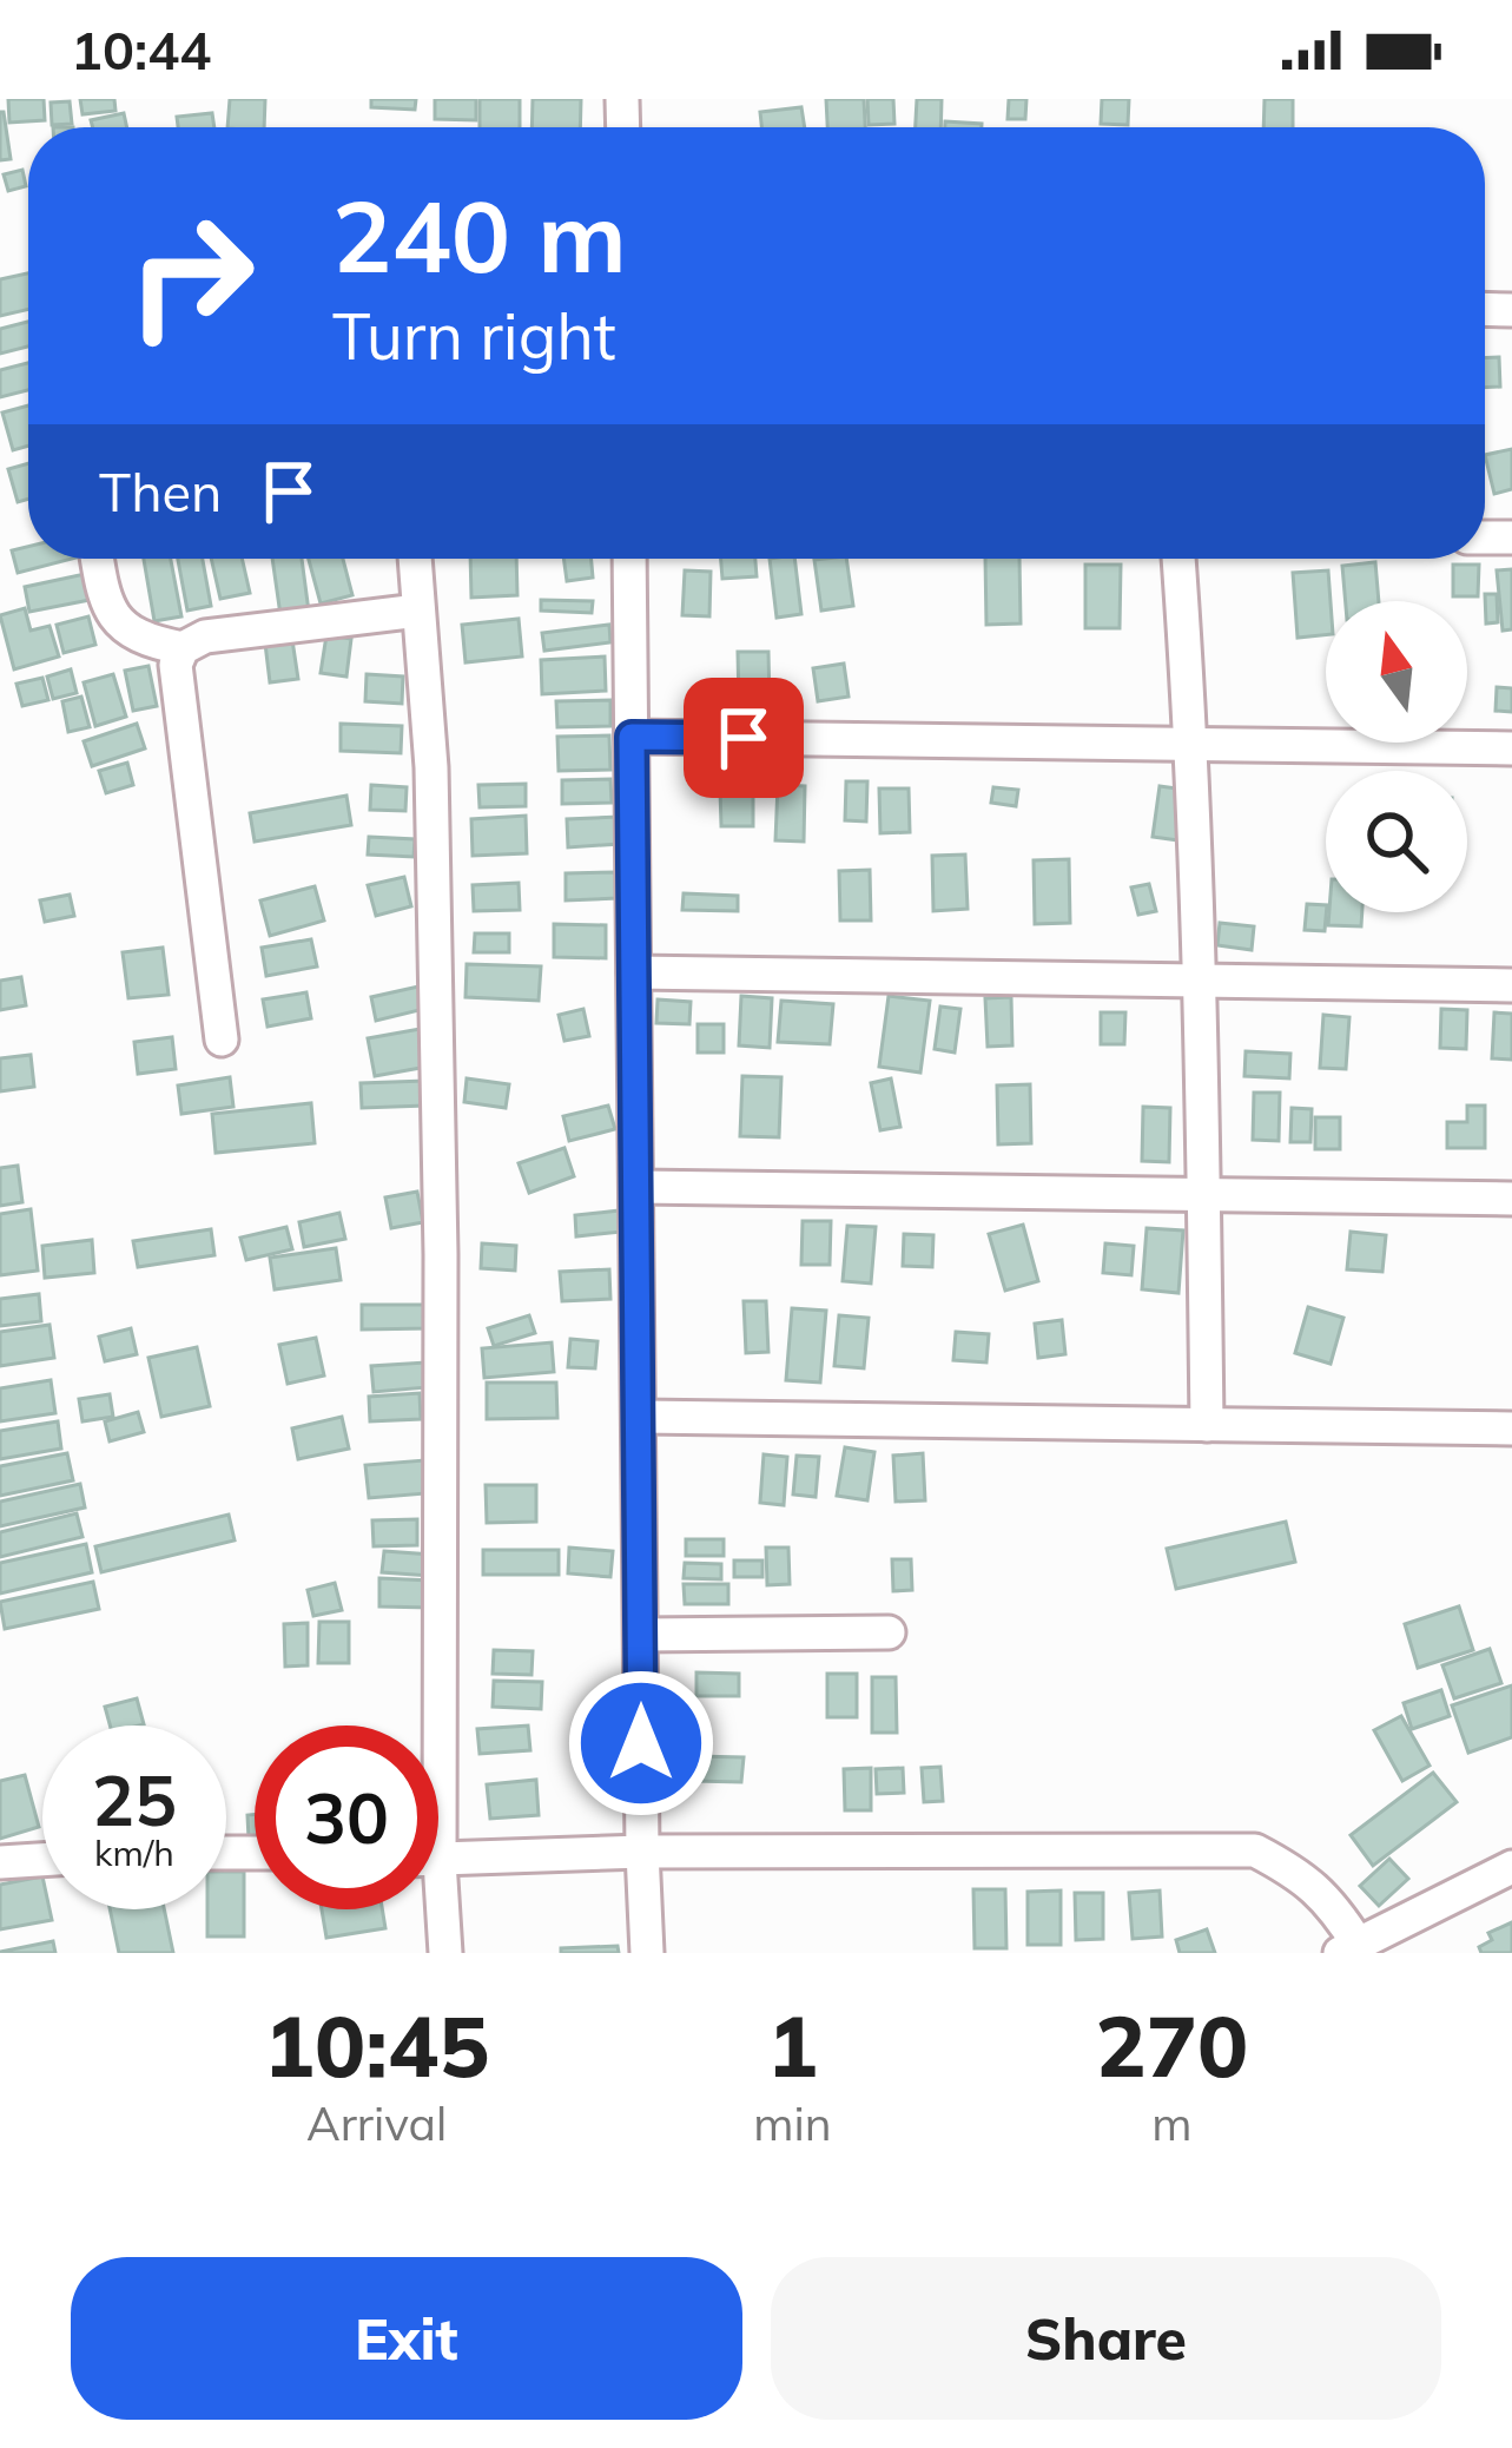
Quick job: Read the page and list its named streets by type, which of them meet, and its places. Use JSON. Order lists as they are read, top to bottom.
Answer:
{
  "north": "top",
  "page": {
    "status": "10:44",
    "turn": ["240 m", "Turn right"],
    "then": "Then",
    "speed": "25 km/h",
    "limit": "30",
    "eta": [
      "10:45",
      "Arrival",
      "1",
      "min",
      "270",
      "m"
    ],
    "buttons": ["Exit", "Share"]
  }
}
